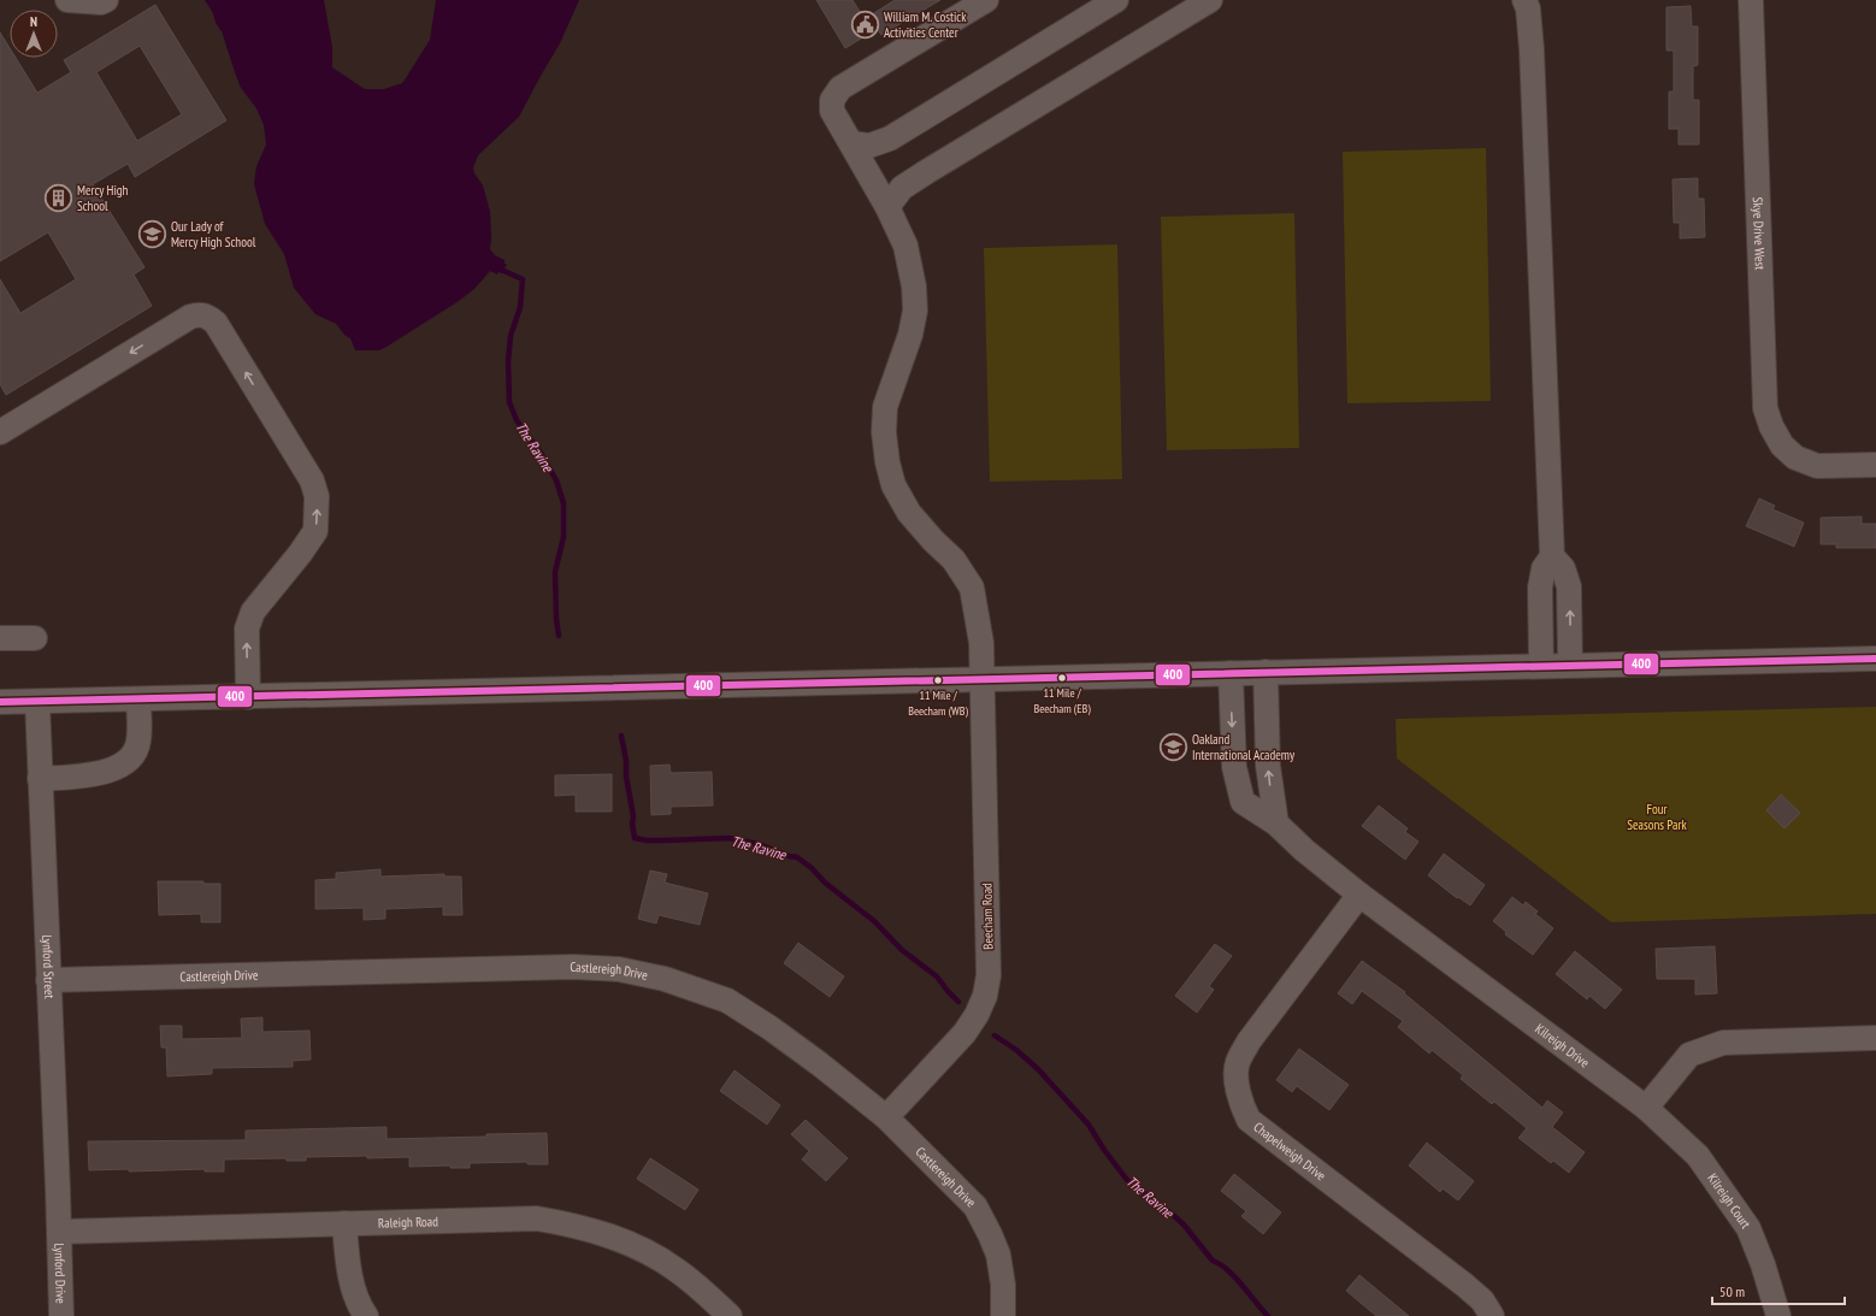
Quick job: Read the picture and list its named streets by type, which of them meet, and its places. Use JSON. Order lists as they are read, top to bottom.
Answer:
{
  "streets": {
    "street": [
      "Skye Drive West",
      "Beecham Road",
      "Lynford Street",
      "Castlereigh Drive",
      "Kilreigh Drive",
      "Chapelweigh Drive",
      "Kilreigh Court",
      "Raleigh Road",
      "Lynford Drive"
    ]
  },
  "crossings": [
    ["Beecham Road", "Castlereigh Drive"],
    ["Lynford Street", "Castlereigh Drive"],
    ["Lynford Street", "Raleigh Road"],
    ["Lynford Street", "Lynford Drive"],
    ["Kilreigh Drive", "Chapelweigh Drive"],
    ["Kilreigh Drive", "Kilreigh Court"],
    ["Raleigh Road", "Lynford Drive"]
  ],
  "water": ["The Ravine"],
  "parks": ["Four Seasons Park"],
  "places": {
    "public building": ["William M. Costick Activities Center"],
    "building": ["Mercy High School"],
    "school or university": ["Our Lady of Mercy High School", "Oakland International Academy"],
    "other": ["11 Mile / Beecham (EB)", "11 Mile / Beecham (WB)"]
  },
  "lines": ["transit line 400"],
  "scale_bar": "50 m",
  "north": "top"
}
